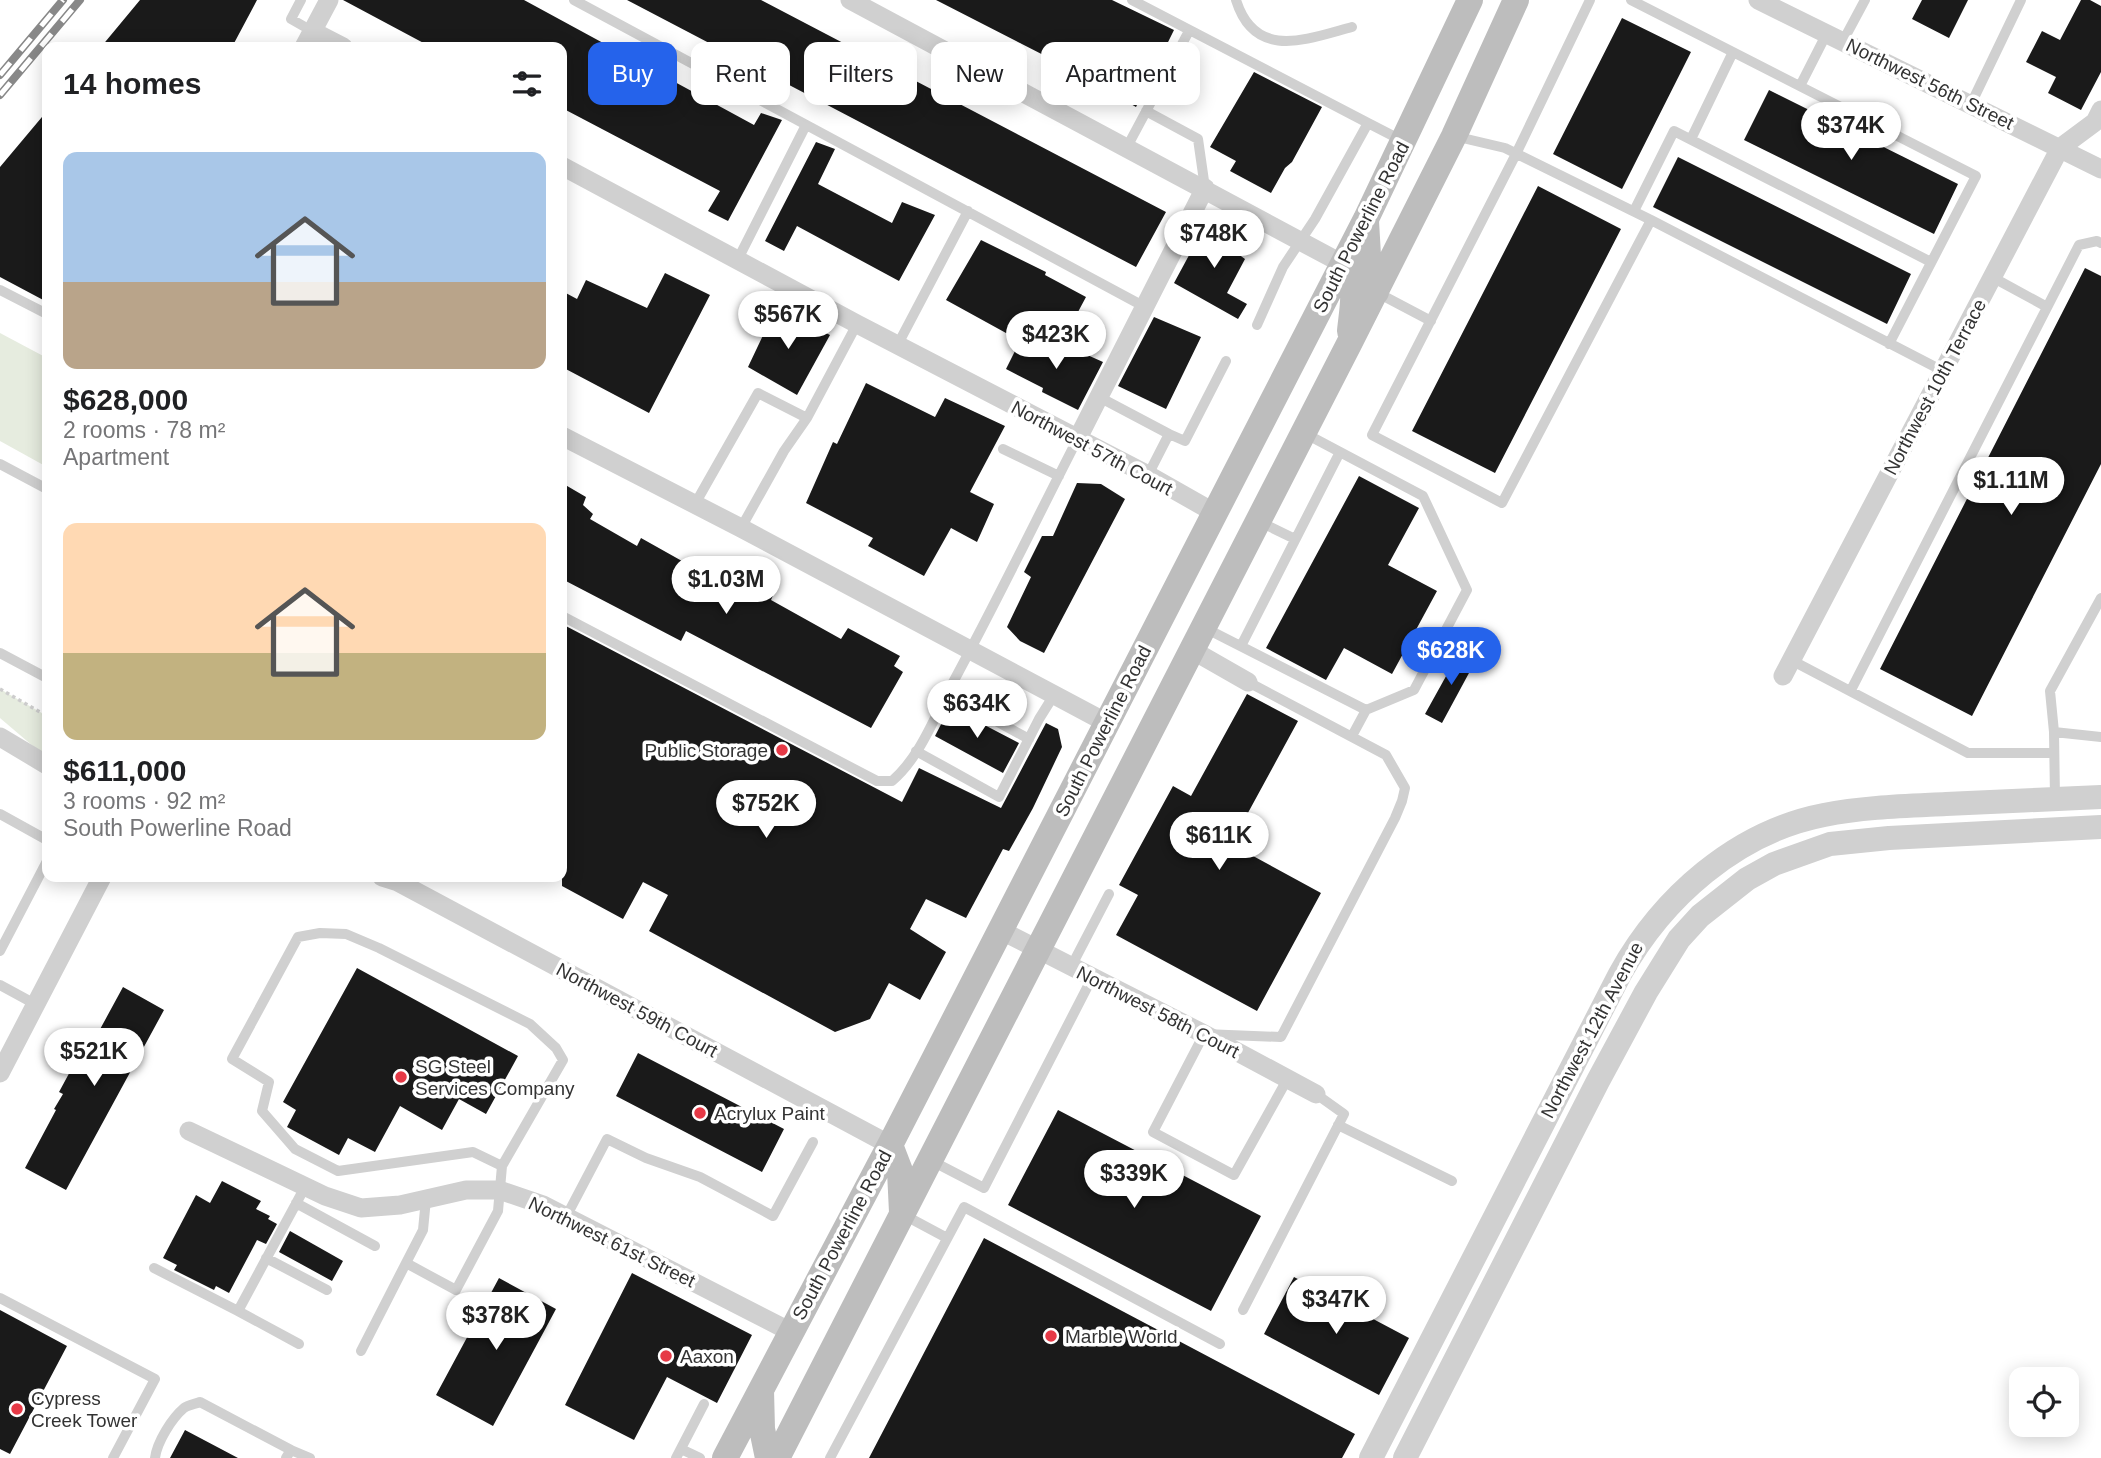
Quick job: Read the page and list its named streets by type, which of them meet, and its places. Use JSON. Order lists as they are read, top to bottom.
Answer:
{
  "streets": {
    "main road": ["South Powerline Road"],
    "street": [
      "Northwest 56th Street",
      "Northwest 10th Terrace",
      "Northwest 57th Court",
      "Northwest 59th Court",
      "Northwest 58th Court",
      "Northwest 12th Avenue",
      "Northwest 61st Street"
    ]
  },
  "crossings": [
    ["Northwest 56th Street", "Northwest 10th Terrace"],
    ["South Powerline Road", "Northwest 57th Court"],
    ["South Powerline Road", "Northwest 59th Court"],
    ["South Powerline Road", "Northwest 58th Court"],
    ["South Powerline Road", "Northwest 61st Street"]
  ],
  "places": [
    "Public Storage",
    "SG Steel Services Company",
    "Acrylux Paint",
    "Marble World",
    "Aaxon",
    "Cypress Creek Tower"
  ],
  "page": {
    "chip": [
      "Buy",
      "Rent",
      "Filters",
      "New",
      "Apartment"
    ],
    "heading": "14 homes",
    "price": [
      "$374K",
      "$748K",
      "$567K",
      "$423K",
      "$1.11M",
      "$1.03M",
      "$628K",
      "$634K",
      "$752K",
      "$611K",
      "$521K",
      "$339K",
      "$347K",
      "$378K"
    ],
    "list": [
      {
        "name": "$628,000",
        "note": "2 rooms · 78 m² · Apartment"
      },
      {
        "name": "$611,000",
        "note": "3 rooms · 92 m² · South Powerline Road"
      }
    ]
  }
}
